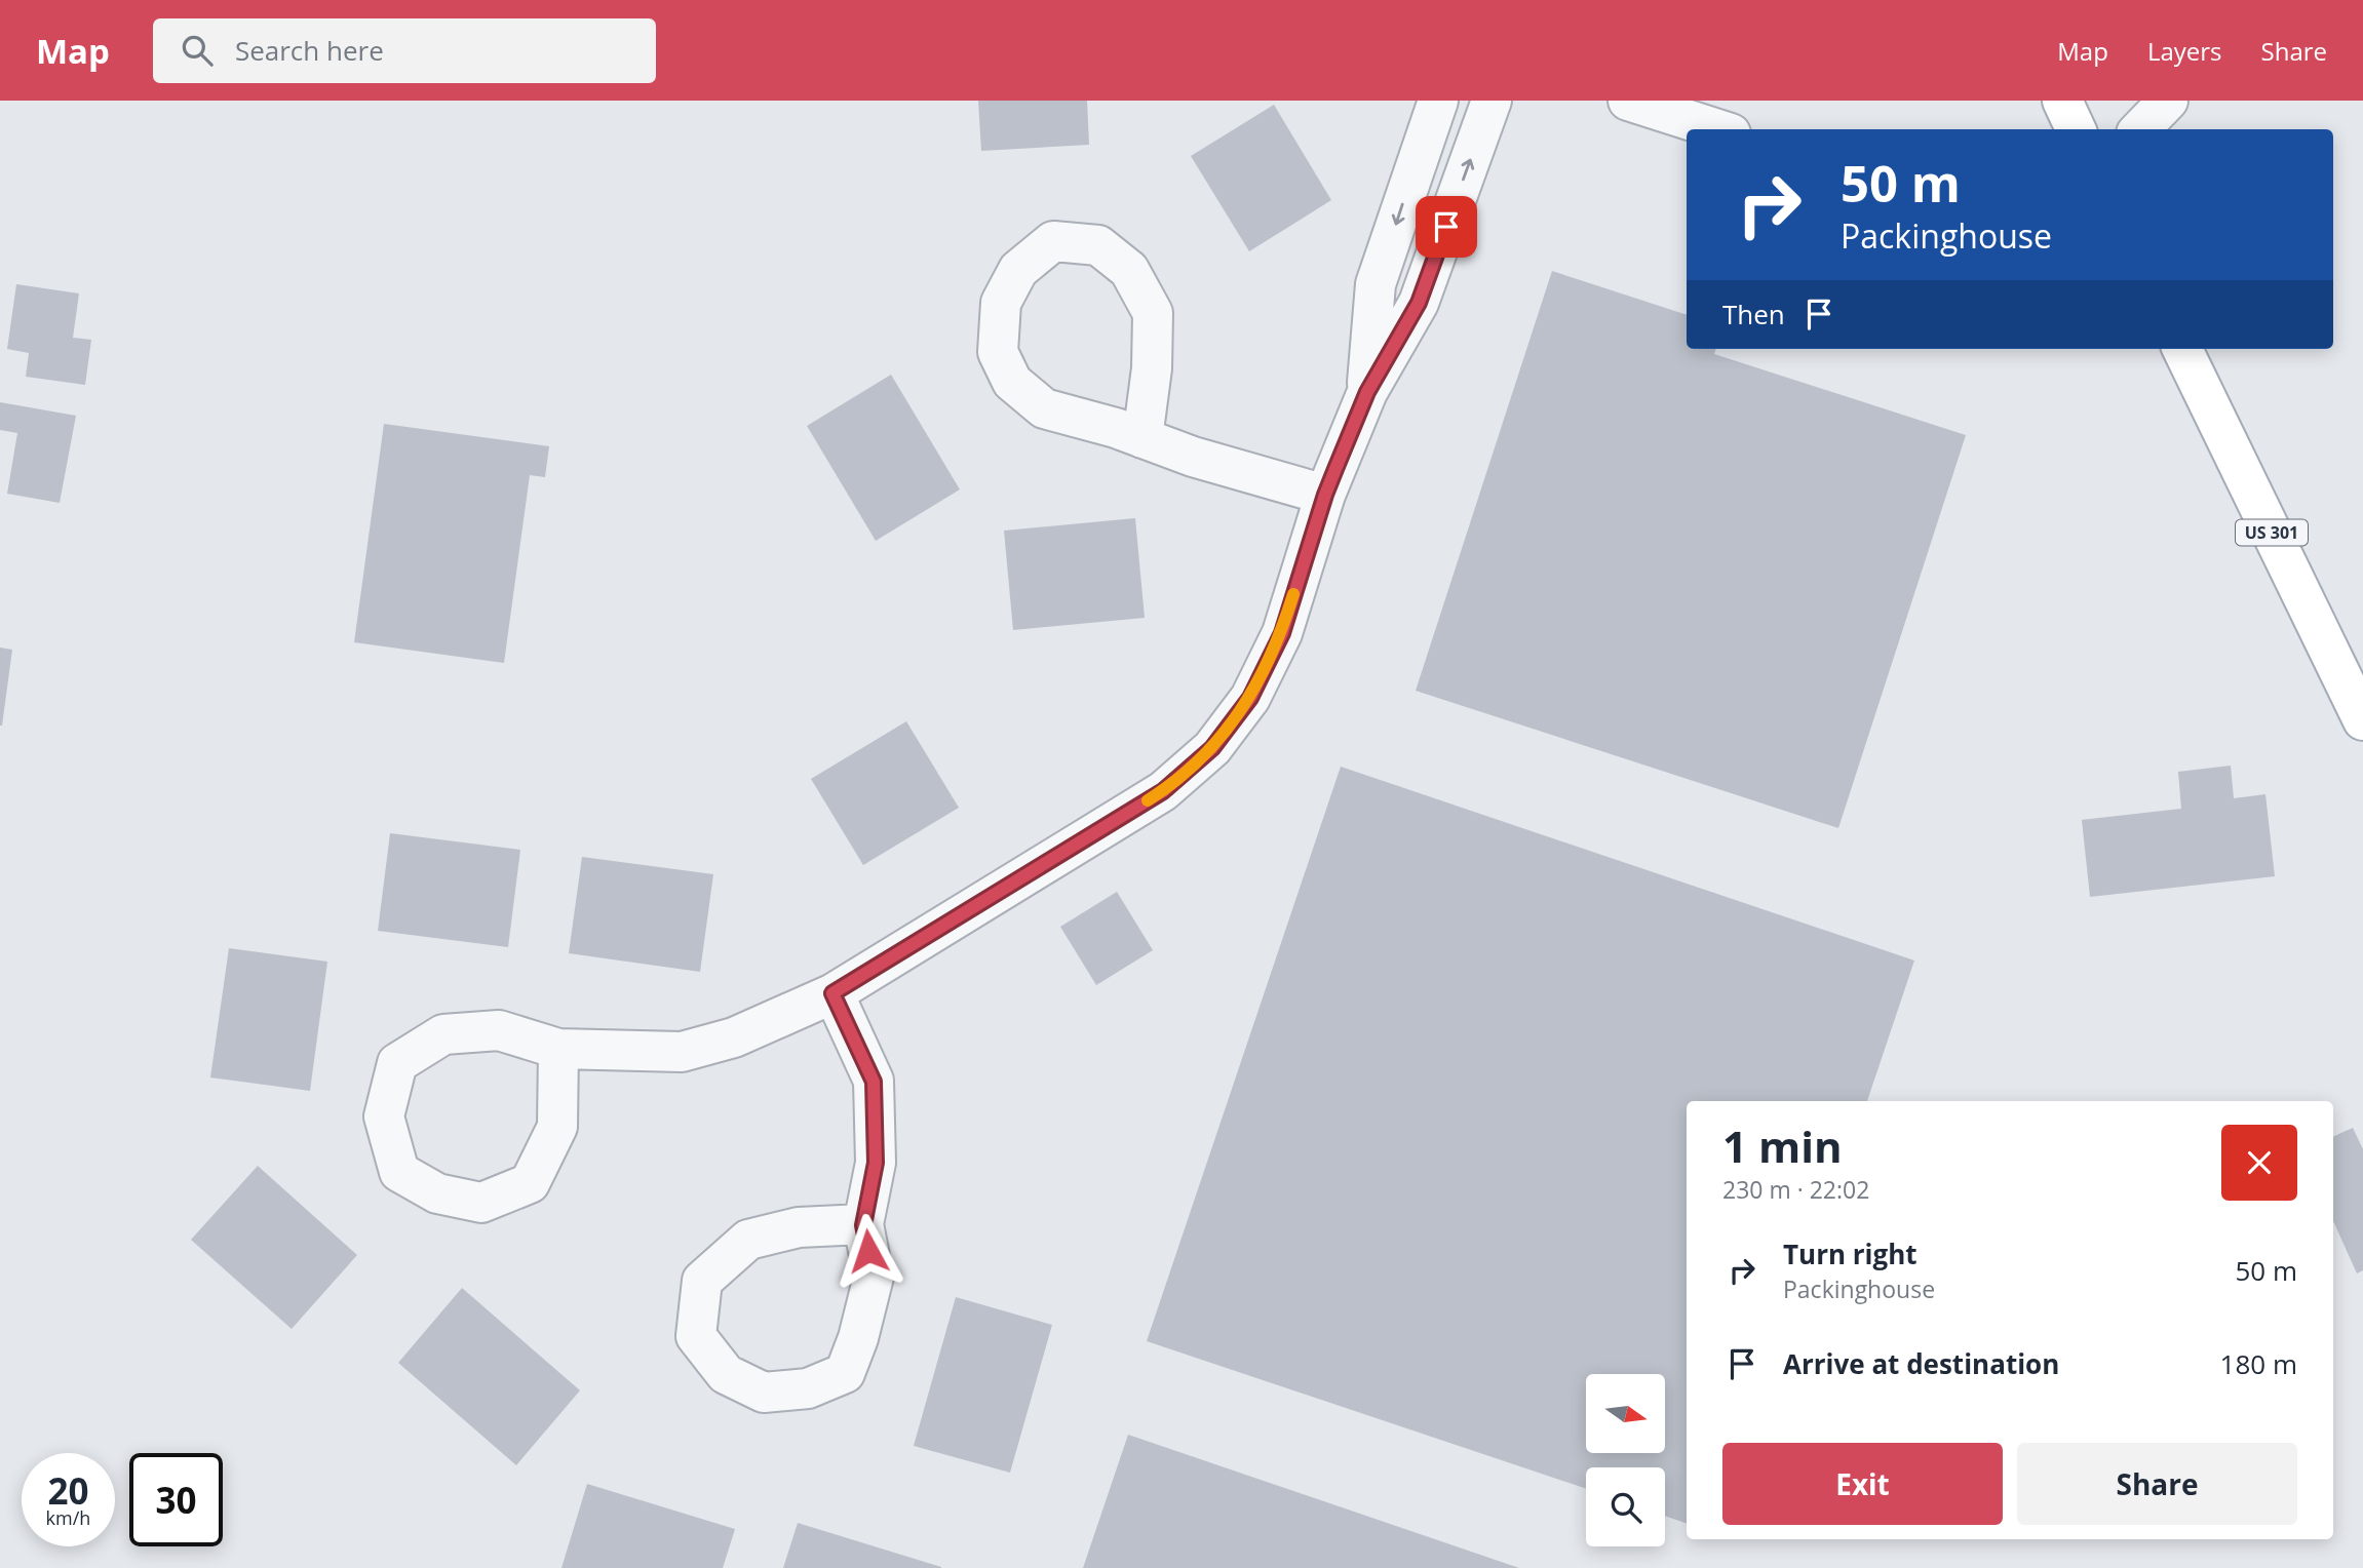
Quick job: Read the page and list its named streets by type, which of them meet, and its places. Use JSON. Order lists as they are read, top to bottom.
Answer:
{
  "streets": {
    "main road": ["US 301"]
  },
  "north": "right",
  "page": {
    "header": "Map",
    "search": "Search here",
    "nav": ["Map", "Layers", "Share"],
    "turn": ["50 m", "Packinghouse"],
    "then": "Then",
    "heading": ["1 min", "230 m · 22:02"],
    "list": [
      {
        "name": "Turn right",
        "note": "Packinghouse",
        "value": "50 m"
      },
      {
        "name": "Arrive at destination",
        "value": "180 m"
      }
    ],
    "buttons": ["Exit", "Share"],
    "speed": "20 km/h",
    "limit": "30"
  }
}
